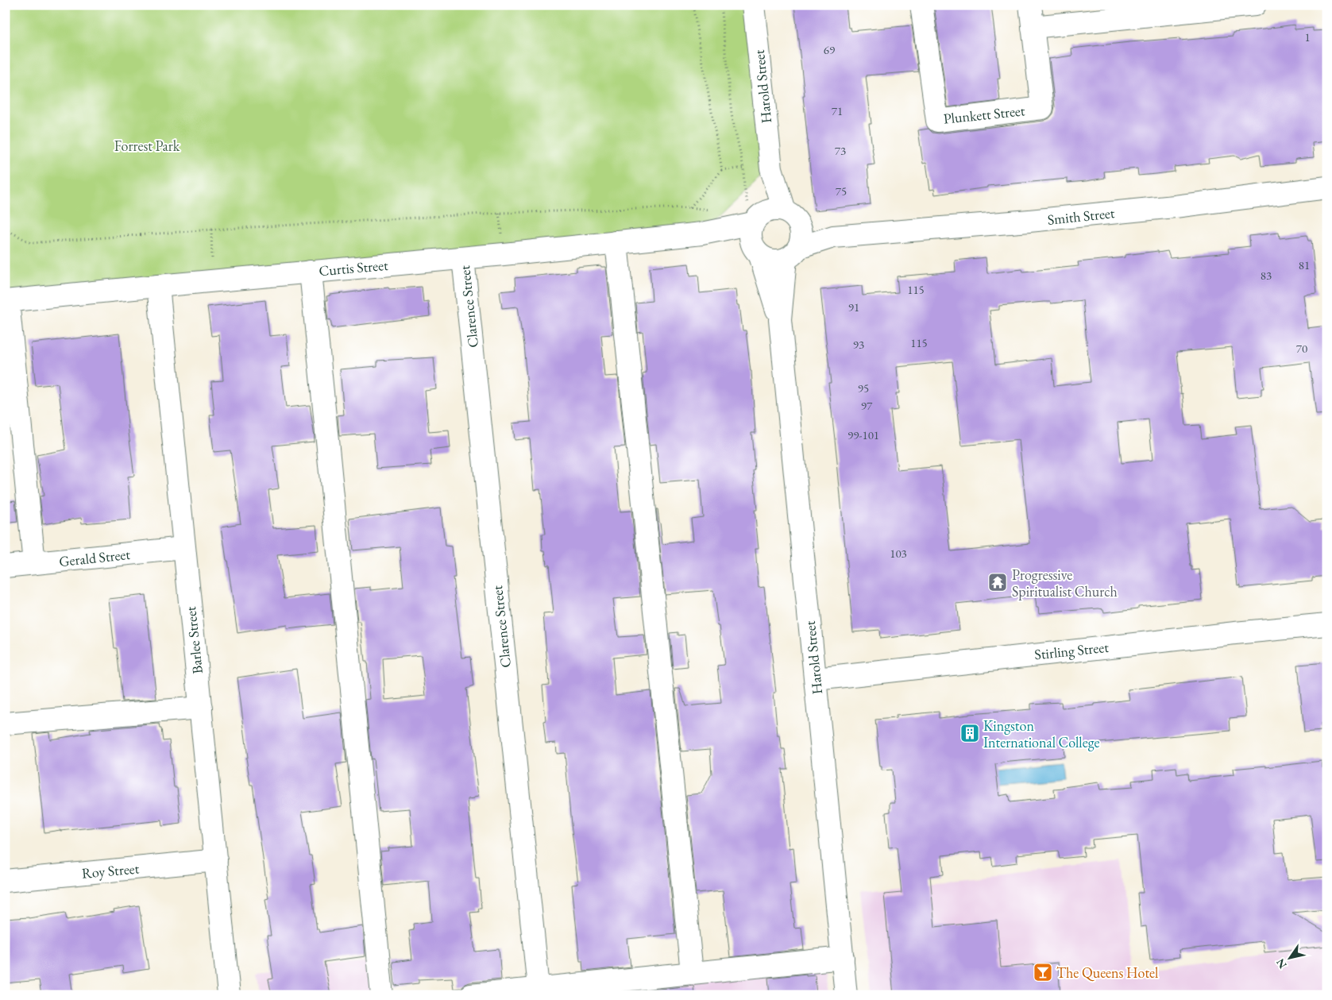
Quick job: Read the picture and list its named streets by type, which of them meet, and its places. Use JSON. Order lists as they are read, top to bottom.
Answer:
{
  "streets": {
    "street": [
      "Harold Street",
      "Plunkett Street",
      "Smith Street",
      "Curtis Street",
      "Clarence Street",
      "Gerald Street",
      "Barlee Street",
      "Stirling Street",
      "Roy Street"
    ]
  },
  "crossings": [
    ["Harold Street", "Smith Street"],
    ["Harold Street", "Curtis Street"],
    ["Harold Street", "Stirling Street"],
    ["Smith Street", "Curtis Street"],
    ["Curtis Street", "Clarence Street"],
    ["Curtis Street", "Barlee Street"],
    ["Gerald Street", "Barlee Street"],
    ["Barlee Street", "Roy Street"]
  ],
  "parks": ["Forrest Park"],
  "places": {
    "temple": ["Progressive Spiritualist Church"],
    "building": ["Kingston International College"],
    "bar": ["The Queens Hotel"]
  },
  "house_numbers": [
    "1",
    "69",
    "71",
    "73",
    "75",
    "81",
    "83",
    "115",
    "91",
    "115",
    "93",
    "70",
    "95",
    "97",
    "99-101",
    "103"
  ],
  "north": "bottom left"
}
